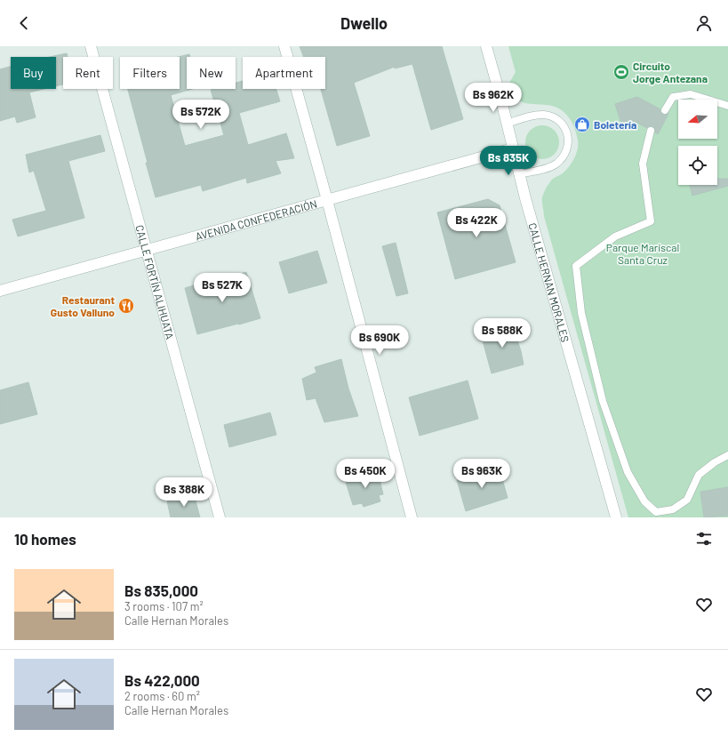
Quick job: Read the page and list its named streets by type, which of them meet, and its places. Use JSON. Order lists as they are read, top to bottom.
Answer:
{
  "streets": {
    "street": ["AVENIDA CONFEDERACIÓN", "CALLE FORTÍN ALIHUATA", "CALLE HERNAN MORALES"]
  },
  "crossings": [
    ["AVENIDA CONFEDERACIÓN", "CALLE FORTÍN ALIHUATA"],
    ["AVENIDA CONFEDERACIÓN", "CALLE HERNAN MORALES"]
  ],
  "parks": ["Parque Mariscal Santa Cruz"],
  "places": {
    "sports": ["Circuito Jorge Antezana"],
    "shop": ["Boletería"],
    "restaurant": ["Restaurant Gusto Valluno"]
  },
  "north": "left",
  "page": {
    "header": "Dwello",
    "chip": [
      "Buy",
      "Rent",
      "Filters",
      "New",
      "Apartment"
    ],
    "price": [
      "Bs 962K",
      "Bs 572K",
      "Bs 835K",
      "Bs 422K",
      "Bs 527K",
      "Bs 588K",
      "Bs 690K",
      "Bs 450K",
      "Bs 963K",
      "Bs 388K"
    ],
    "heading": "10 homes",
    "list": [
      {
        "name": "Bs 835,000",
        "note": "3 rooms · 107 m² · Calle Hernan Morales"
      },
      {
        "name": "Bs 422,000",
        "note": "2 rooms · 60 m² · Calle Hernan Morales"
      }
    ]
  }
}
